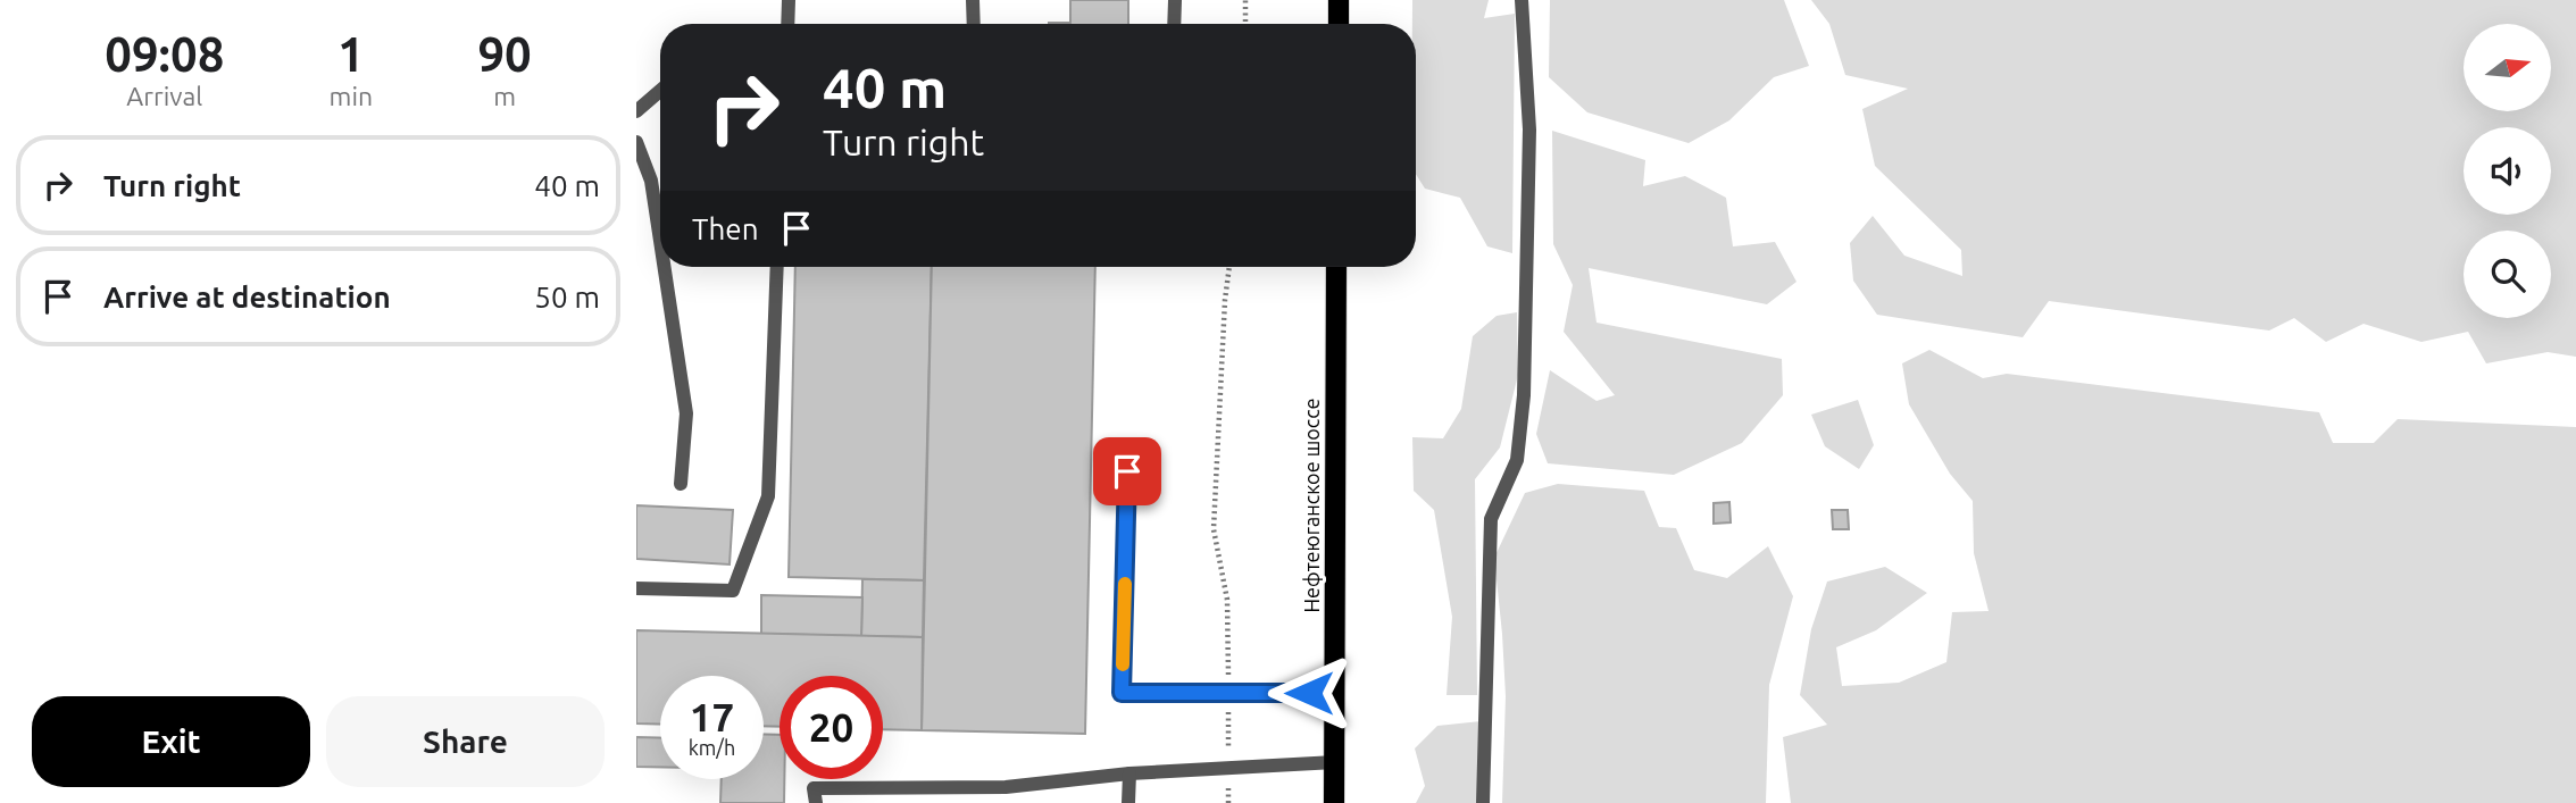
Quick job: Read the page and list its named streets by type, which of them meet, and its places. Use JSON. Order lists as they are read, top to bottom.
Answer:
{
  "streets": {
    "main road": ["Нефтеюганское шоссе"]
  },
  "north": "right",
  "page": {
    "eta": [
      "09:08",
      "Arrival",
      "1",
      "min",
      "90",
      "m"
    ],
    "turn": ["40 m", "Turn right"],
    "list": [
      {
        "name": "Turn right",
        "value": "40 m"
      },
      {
        "name": "Arrive at destination",
        "value": "50 m"
      }
    ],
    "then": "Then",
    "speed": "17 km/h",
    "limit": "20",
    "buttons": ["Exit", "Share"]
  }
}
